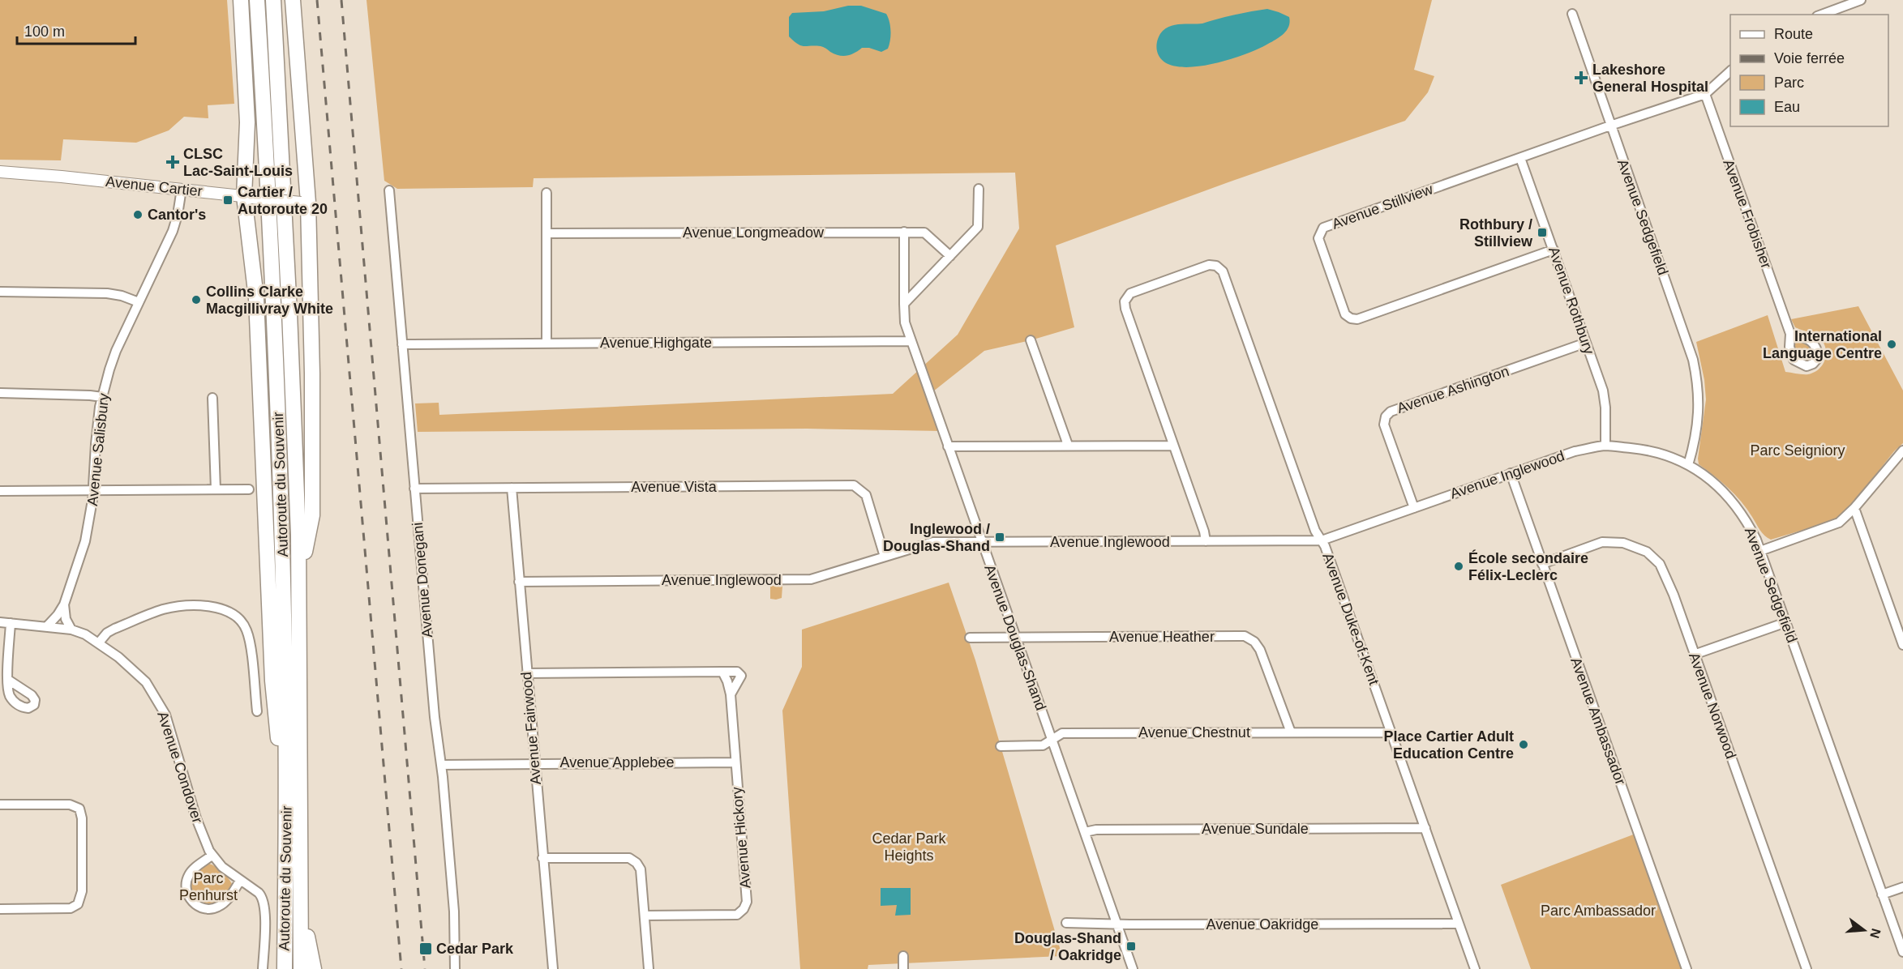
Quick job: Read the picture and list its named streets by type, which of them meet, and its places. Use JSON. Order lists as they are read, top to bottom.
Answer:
{
  "streets": {
    "highway": ["Autoroute du Souvenir"],
    "street": [
      "Avenue Cartier",
      "Avenue Stillview",
      "Avenue Frobisher",
      "Avenue Sedgefield",
      "Avenue Longmeadow",
      "Avenue Rothbury",
      "Avenue Highgate",
      "Avenue Ashington",
      "Avenue Salisbury",
      "Avenue Inglewood",
      "Avenue Vista",
      "Avenue Donegani",
      "Avenue Duke-of-Kent",
      "Avenue Heather",
      "Avenue Douglas-Shand",
      "Avenue Norwood",
      "Avenue Ambassador",
      "Avenue Fairwood",
      "Avenue Chestnut",
      "Avenue Applebee",
      "Avenue Condover",
      "Avenue Sundale",
      "Avenue Hickory",
      "Avenue Oakridge"
    ]
  },
  "crossings": [
    ["Avenue Cartier", "Avenue Salisbury"],
    ["Avenue Stillview", "Avenue Frobisher"],
    ["Avenue Stillview", "Avenue Sedgefield"],
    ["Avenue Stillview", "Avenue Rothbury"],
    ["Avenue Sedgefield", "Avenue Inglewood"],
    ["Avenue Longmeadow", "Avenue Douglas-Shand"],
    ["Avenue Rothbury", "Avenue Ashington"],
    ["Avenue Rothbury", "Avenue Inglewood"],
    ["Avenue Highgate", "Avenue Donegani"],
    ["Avenue Highgate", "Avenue Douglas-Shand"],
    ["Avenue Ashington", "Avenue Inglewood"],
    ["Avenue Salisbury", "Avenue Condover"],
    ["Avenue Inglewood", "Avenue Vista"],
    ["Avenue Inglewood", "Avenue Duke-of-Kent"],
    ["Avenue Inglewood", "Avenue Douglas-Shand"],
    ["Avenue Inglewood", "Avenue Ambassador"],
    ["Avenue Inglewood", "Avenue Fairwood"],
    ["Avenue Vista", "Avenue Donegani"],
    ["Avenue Vista", "Avenue Fairwood"],
    ["Avenue Donegani", "Avenue Applebee"],
    ["Avenue Duke-of-Kent", "Avenue Chestnut"],
    ["Avenue Duke-of-Kent", "Avenue Sundale"],
    ["Avenue Duke-of-Kent", "Avenue Oakridge"],
    ["Avenue Heather", "Avenue Douglas-Shand"],
    ["Avenue Heather", "Avenue Chestnut"],
    ["Avenue Douglas-Shand", "Avenue Chestnut"],
    ["Avenue Douglas-Shand", "Avenue Sundale"],
    ["Avenue Douglas-Shand", "Avenue Oakridge"],
    ["Avenue Norwood", "Avenue Ambassador"],
    ["Avenue Fairwood", "Avenue Applebee"],
    ["Avenue Fairwood", "Avenue Hickory"],
    ["Avenue Applebee", "Avenue Hickory"]
  ],
  "parks": [
    "Parc Seigniory",
    "Cedar Park Heights",
    "Parc Penhurst",
    "Parc Ambassador"
  ],
  "places": {
    "health": ["Lakeshore General Hospital", "CLSC Lac-Saint-Louis"],
    "transit": [
      "Cartier / Autoroute 20",
      "Rothbury / Stillview",
      "Inglewood / Douglas-Shand",
      "Douglas-Shand / Oakridge",
      "Cedar Park"
    ],
    "other": [
      "Cantor's",
      "Collins Clarke Macgillivray White",
      "International Language Centre",
      "École secondaire Félix-Leclerc",
      "Place Cartier Adult Education Centre"
    ]
  },
  "legend": [
    "Route",
    "Voie ferrée",
    "Parc",
    "Eau"
  ],
  "scale_bar": "100 m",
  "north": "right"
}
